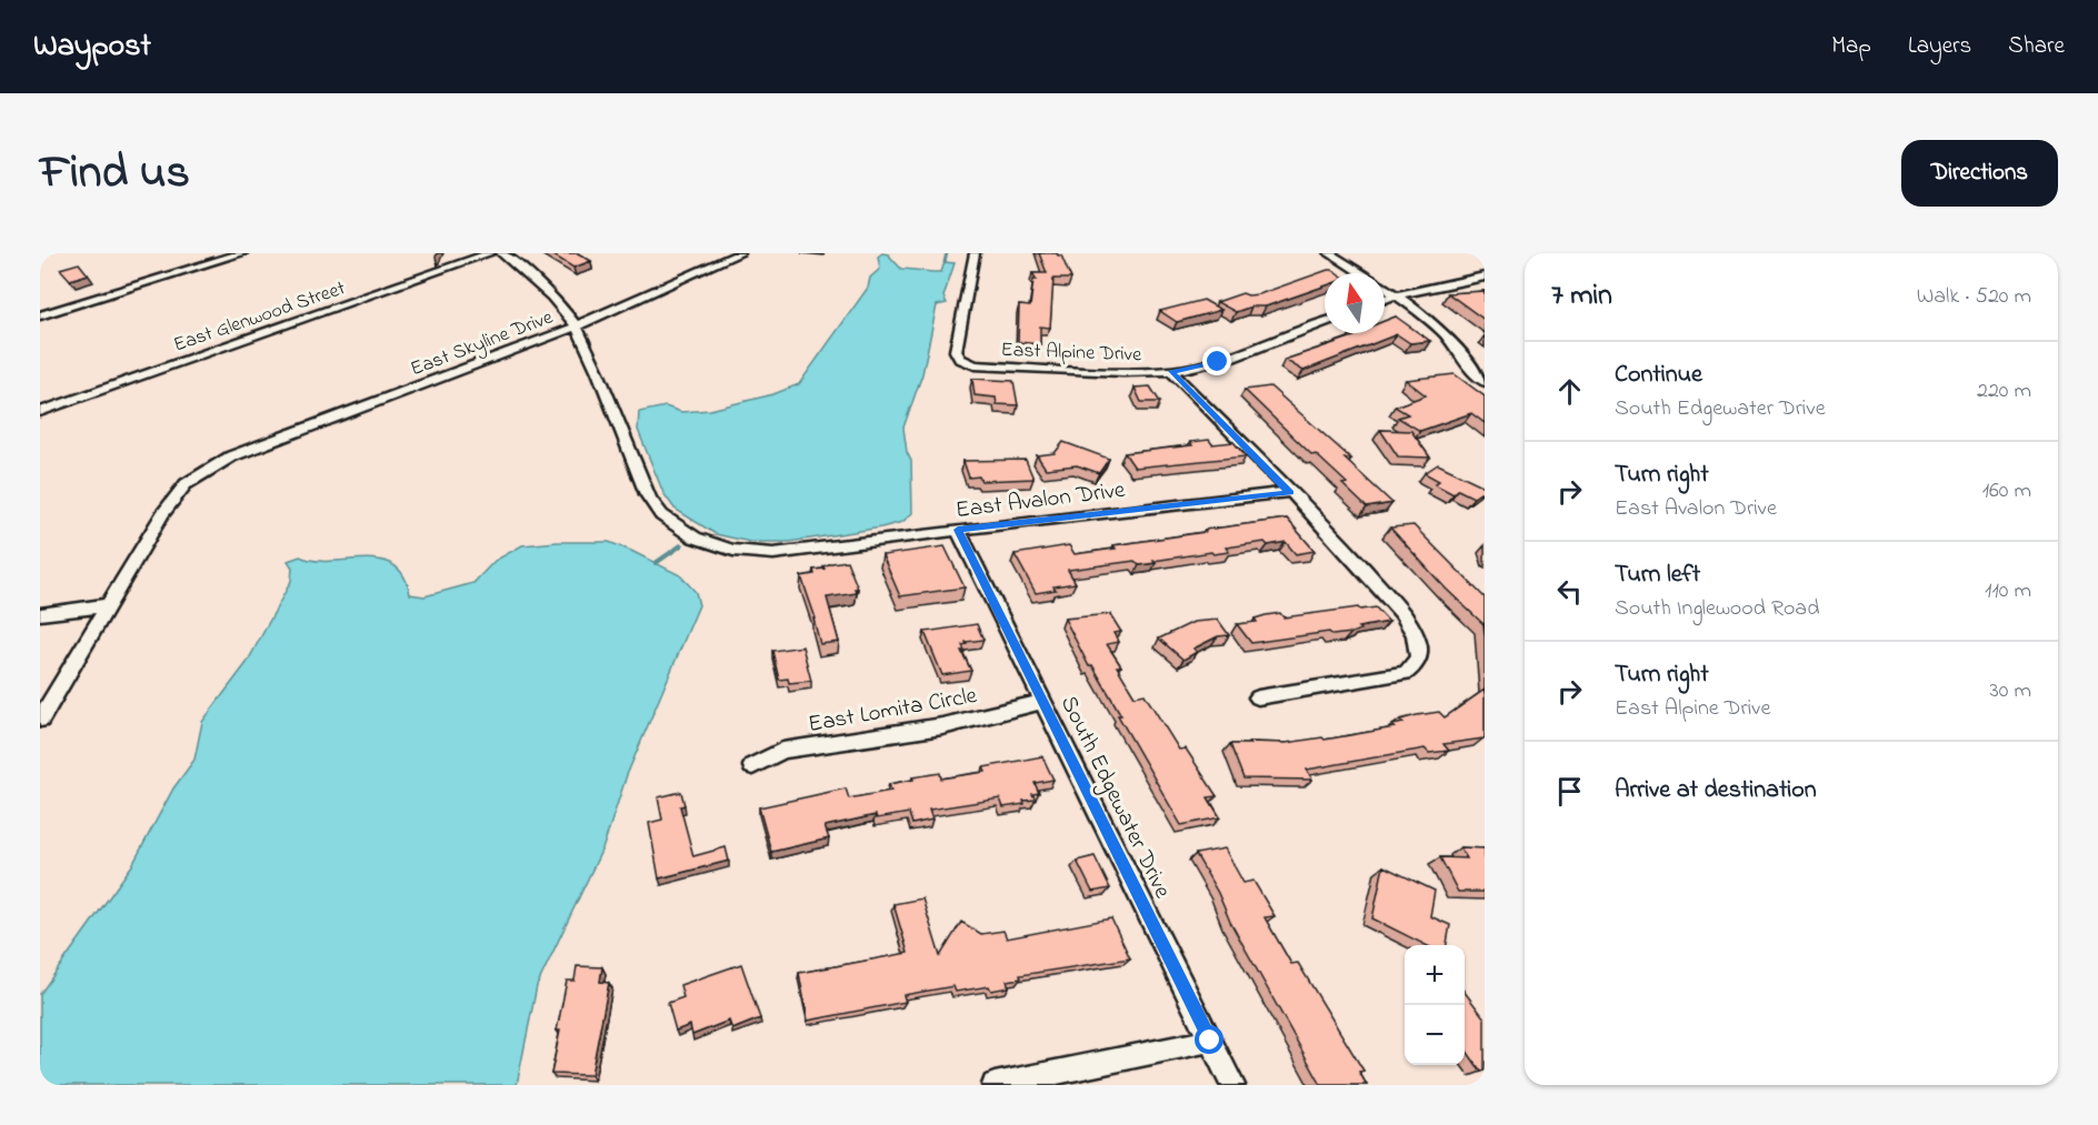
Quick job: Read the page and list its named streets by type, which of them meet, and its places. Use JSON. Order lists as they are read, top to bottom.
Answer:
{
  "streets": {
    "street": [
      "East Glenwood Street",
      "East Skyline Drive",
      "East Alpine Drive",
      "East Avalon Drive",
      "East Lomita Circle",
      "South Edgewater Drive"
    ]
  },
  "crossings": [
    ["East Skyline Drive", "East Avalon Drive"],
    ["East Avalon Drive", "South Edgewater Drive"],
    ["East Lomita Circle", "South Edgewater Drive"]
  ],
  "north": "top",
  "page": {
    "header": "Waypost",
    "nav": ["Map", "Layers", "Share"],
    "title": "Find us",
    "buttons": "Directions",
    "heading": ["7 min", "Walk · 520 m"],
    "list": [
      ["Continue", "South Edgewater Drive", "220 m"],
      ["Turn right", "East Avalon Drive", "160 m"],
      ["Turn left", "South Inglewood Road", "110 m"],
      ["Turn right", "East Alpine Drive", "30 m"],
      "Arrive at destination"
    ],
    "map_buttons": ["+", "−"]
  }
}
